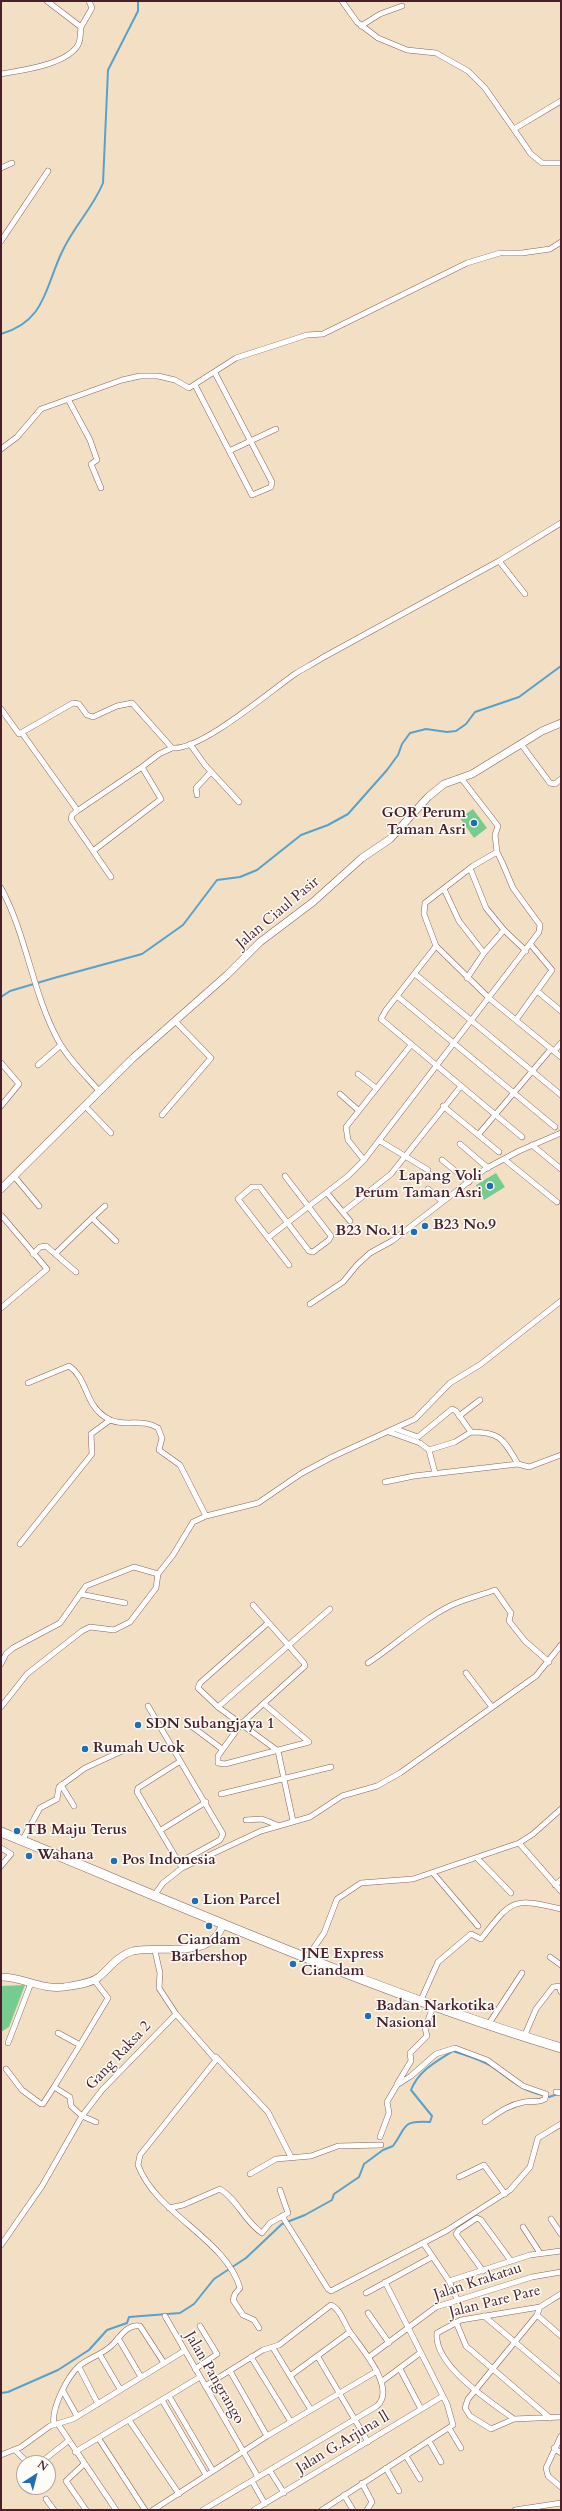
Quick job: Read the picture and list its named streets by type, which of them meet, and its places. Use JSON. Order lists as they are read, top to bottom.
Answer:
{
  "streets": {
    "street": [
      "Jalan Ciaul Pasir",
      "Gang Raksa 2",
      "Jalan Krakatau",
      "Jalan Pare Pare",
      "Jalan Pangrango",
      "Jalan G.Arjuna ll"
    ]
  },
  "places": [
    "GOR Perum Taman Asri",
    "Lapang Voli Perum Taman Asri",
    "B23 No.9",
    "B23 No.11",
    "SDN Subangjaya 1",
    "Rumah Ucok",
    "TB Maju Terus",
    "Wahana",
    "Pos Indonesia",
    "Lion Parcel",
    "Ciandam Barbershop",
    "JNE Express Ciandam",
    "Badan Narkotika Nasional"
  ],
  "north": "top right"
}
